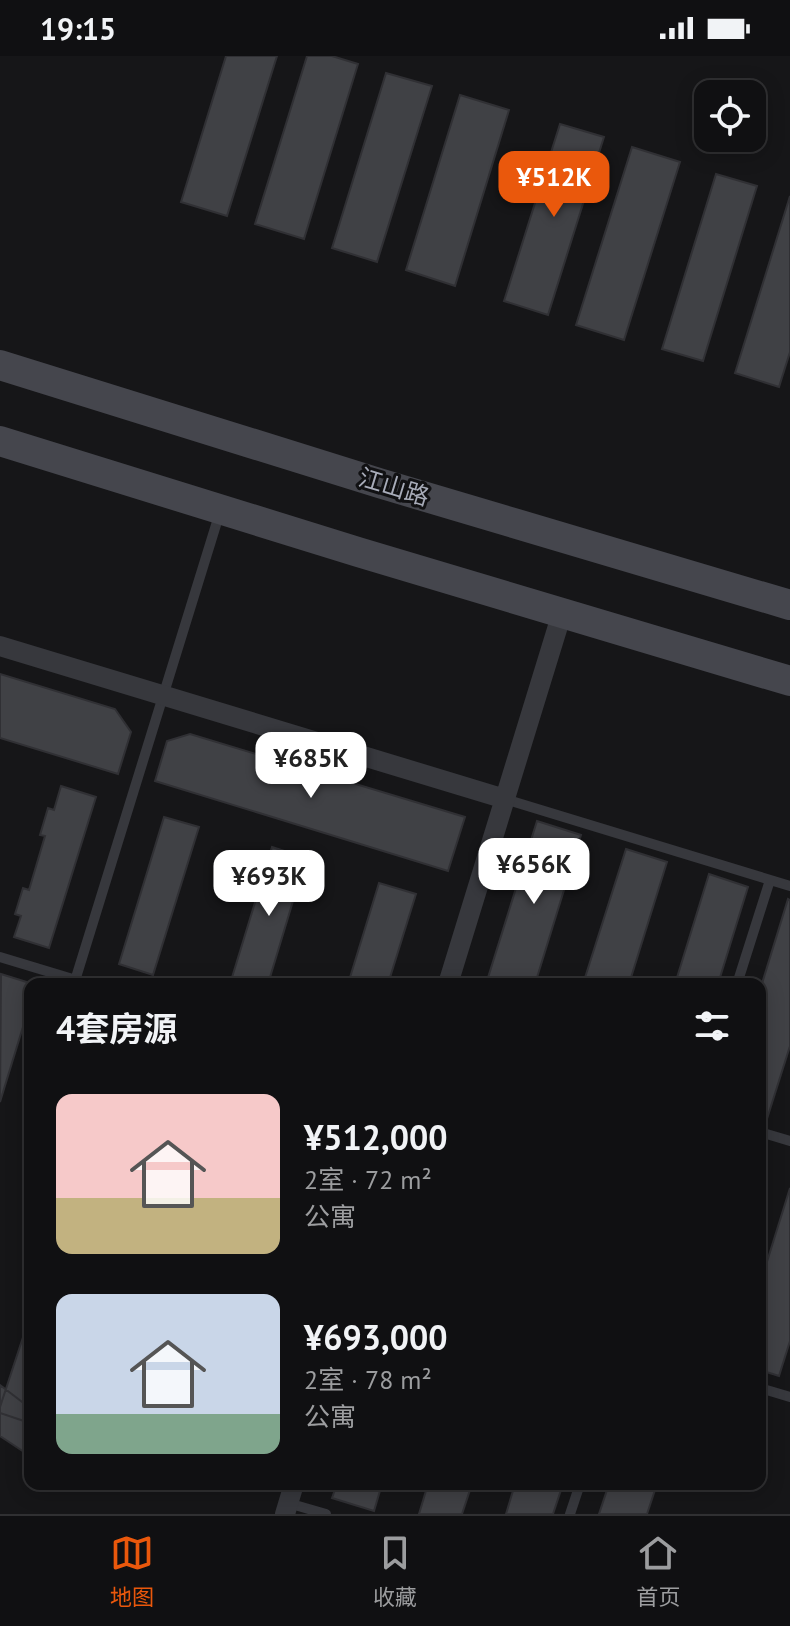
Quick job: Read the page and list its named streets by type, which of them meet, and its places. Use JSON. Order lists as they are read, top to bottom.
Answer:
{
  "streets": {
    "main road": ["江山路"]
  },
  "page": {
    "status": "19:15",
    "price": [
      "¥512K",
      "¥685K",
      "¥656K",
      "¥693K"
    ],
    "heading": "4套房源",
    "list": [
      {
        "name": "¥512,000",
        "note": "2室 · 72 m² · 公寓"
      },
      {
        "name": "¥693,000",
        "note": "2室 · 78 m² · 公寓"
      }
    ],
    "tabs": ["地图", "收藏", "首页"]
  }
}
